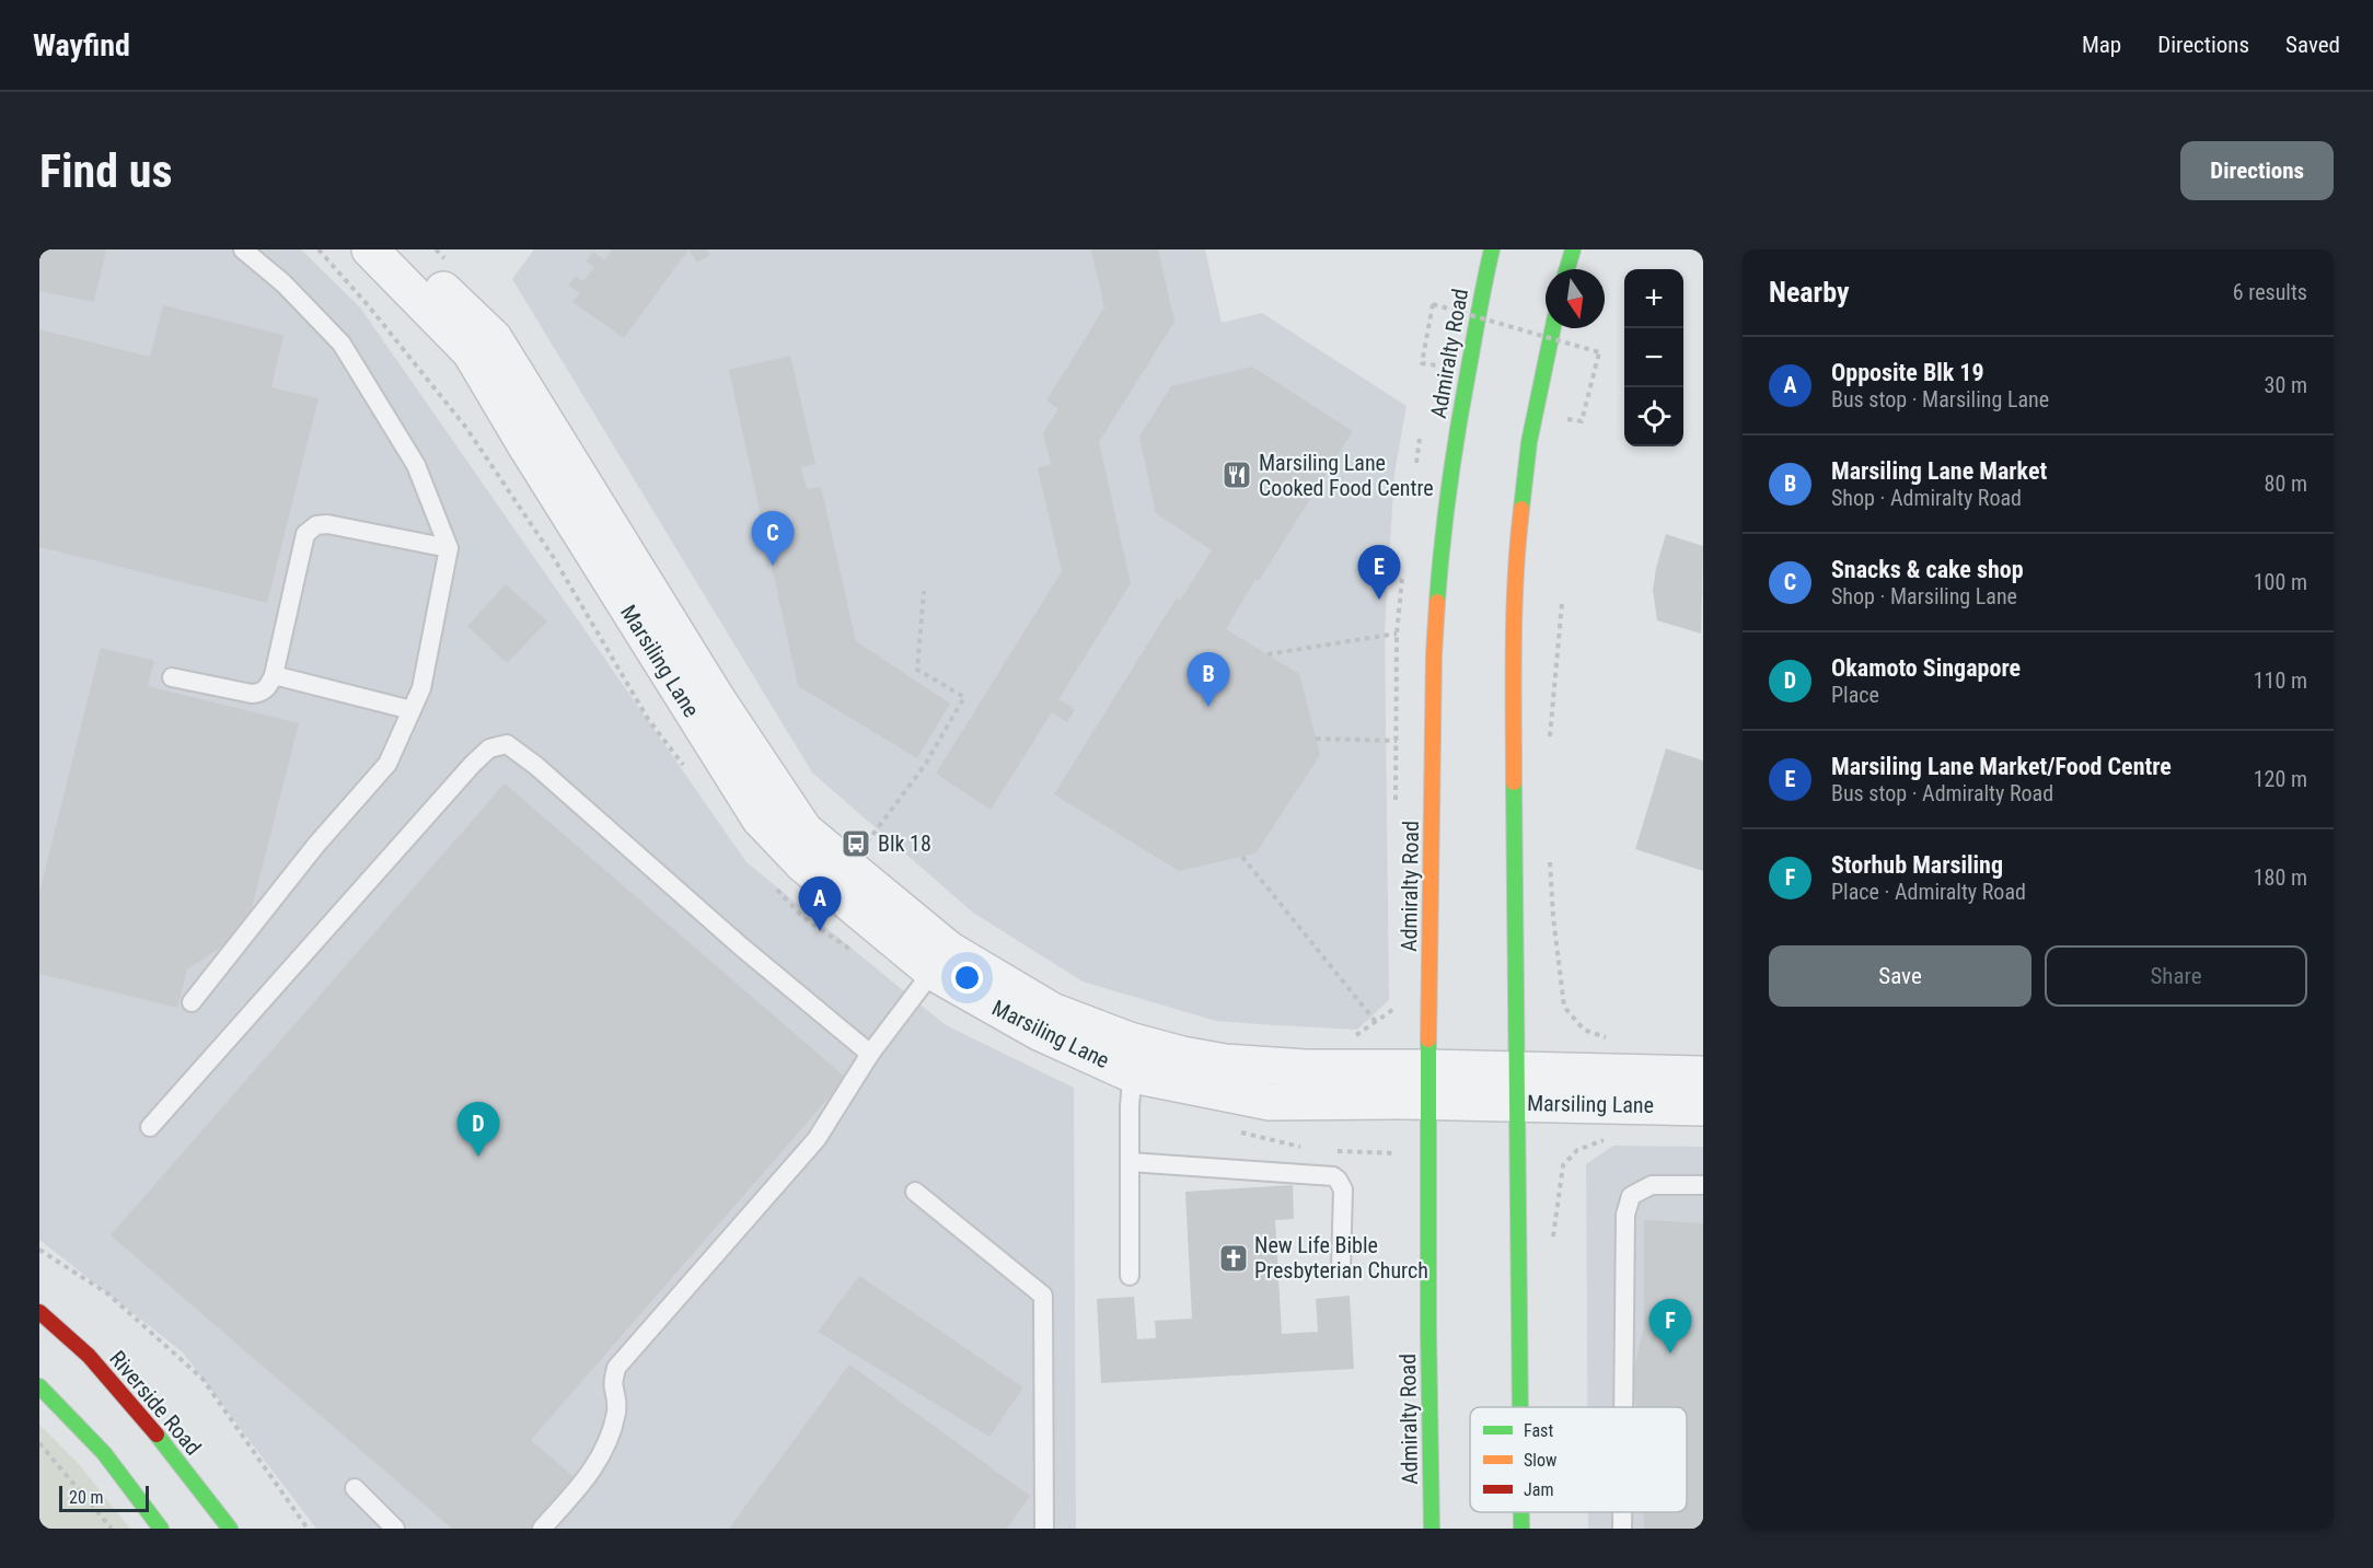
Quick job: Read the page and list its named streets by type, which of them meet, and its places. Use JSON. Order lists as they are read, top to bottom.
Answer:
{
  "streets": {
    "main road": ["Admiralty Road", "Riverside Road"],
    "street": ["Marsiling Lane"]
  },
  "crossings": [
    ["Admiralty Road", "Marsiling Lane"]
  ],
  "places": {
    "restaurant": ["Marsiling Lane Cooked Food Centre"],
    "bus stop": ["Blk 18"],
    "church": ["New Life Bible Presbyterian Church"]
  },
  "legend": ["Fast", "Slow", "Jam"],
  "scale_bar": "20 m",
  "north": "bottom",
  "page": {
    "header": "Wayfind",
    "nav": ["Map", "Directions", "Saved"],
    "buttons": [
      "Directions",
      ["Save", "Share"]
    ],
    "title": "Find us",
    "heading": ["Nearby", "6 results"],
    "map_buttons": ["+", "−"],
    "list": [
      {
        "mark": "A",
        "name": "Opposite Blk 19",
        "note": "Bus stop · Marsiling Lane",
        "value": "30 m"
      },
      {
        "mark": "B",
        "name": "Marsiling Lane Market",
        "note": "Shop · Admiralty Road",
        "value": "80 m"
      },
      {
        "mark": "C",
        "name": "Snacks & cake shop",
        "note": "Shop · Marsiling Lane",
        "value": "100 m"
      },
      {
        "mark": "D",
        "name": "Okamoto Singapore",
        "note": "Place",
        "value": "110 m"
      },
      {
        "mark": "E",
        "name": "Marsiling Lane Market/Food Centre",
        "note": "Bus stop · Admiralty Road",
        "value": "120 m"
      },
      {
        "mark": "F",
        "name": "Storhub Marsiling",
        "note": "Place · Admiralty Road",
        "value": "180 m"
      }
    ],
    "pins": [
      "C",
      "E",
      "B",
      "A",
      "D",
      "F"
    ],
    "scale": "20 m"
  }
}
